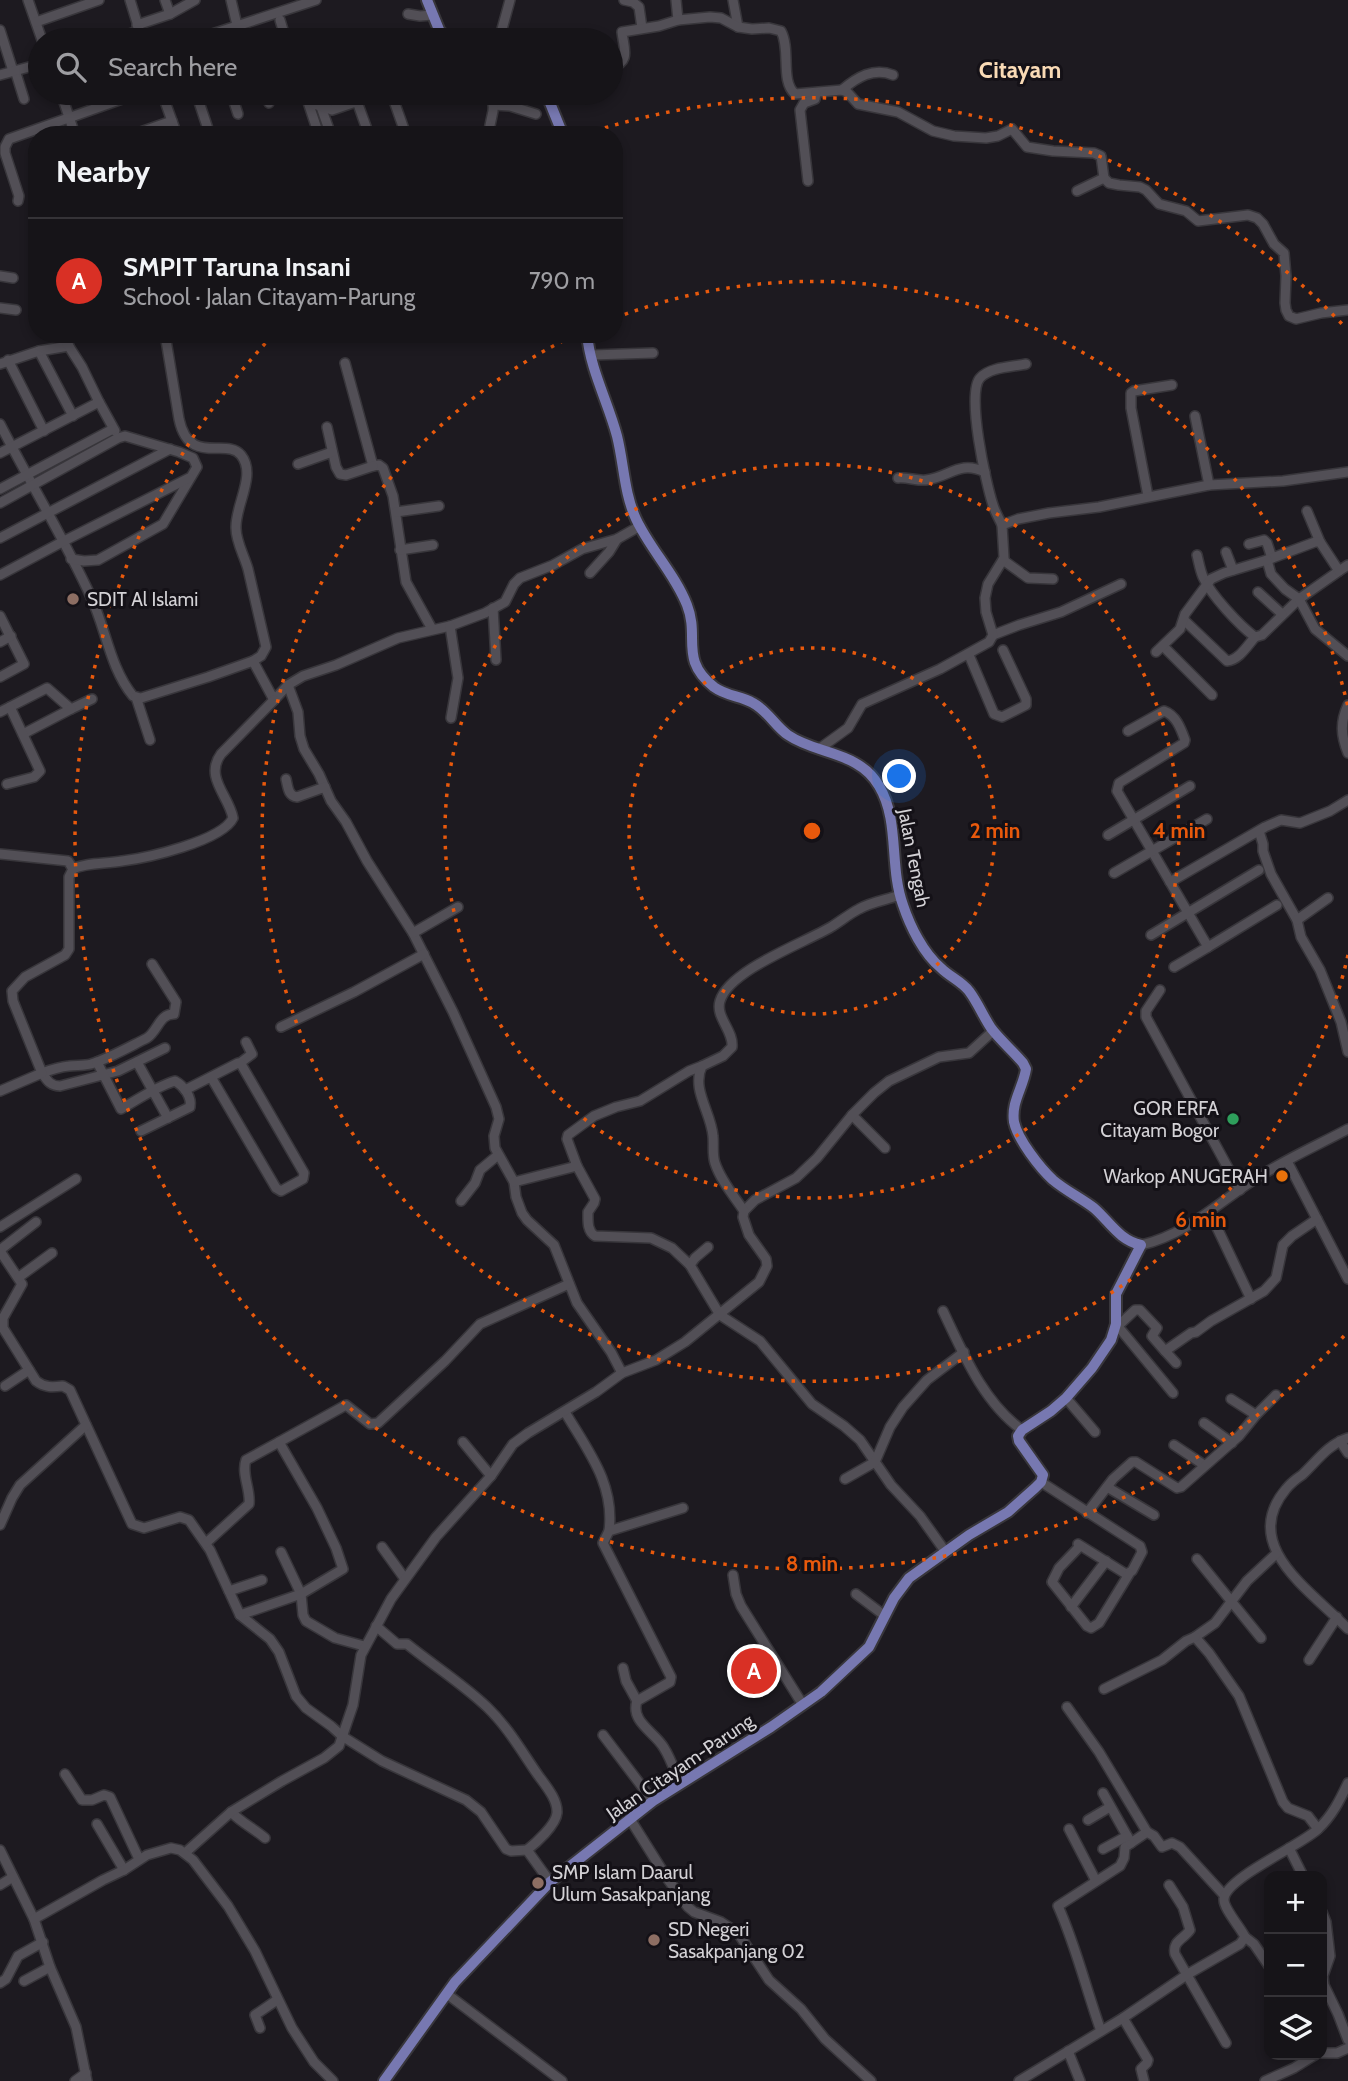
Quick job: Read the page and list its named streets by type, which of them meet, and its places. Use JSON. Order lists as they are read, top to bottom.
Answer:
{
  "streets": {
    "main road": ["Jalan Tengah", "Jalan Citayam-Parung"]
  },
  "districts": ["Citayam"],
  "places": [
    "SDIT Al Islami",
    "GOR ERFA Citayam Bogor",
    "Warkop ANUGERAH",
    "SMP Islam Daarul Ulum Sasakpanjang",
    "SD Negeri Sasakpanjang 02"
  ],
  "page": {
    "search": "Search here",
    "heading": "Nearby",
    "list": [
      {
        "mark": "A",
        "name": "SMPIT Taruna Insani",
        "note": "School · Jalan Citayam-Parung",
        "value": "790 m"
      }
    ],
    "pins": "A",
    "map_buttons": ["+", "−"]
  },
  "rings": [
    "2 min",
    "4 min",
    "6 min",
    "8 min"
  ]
}
